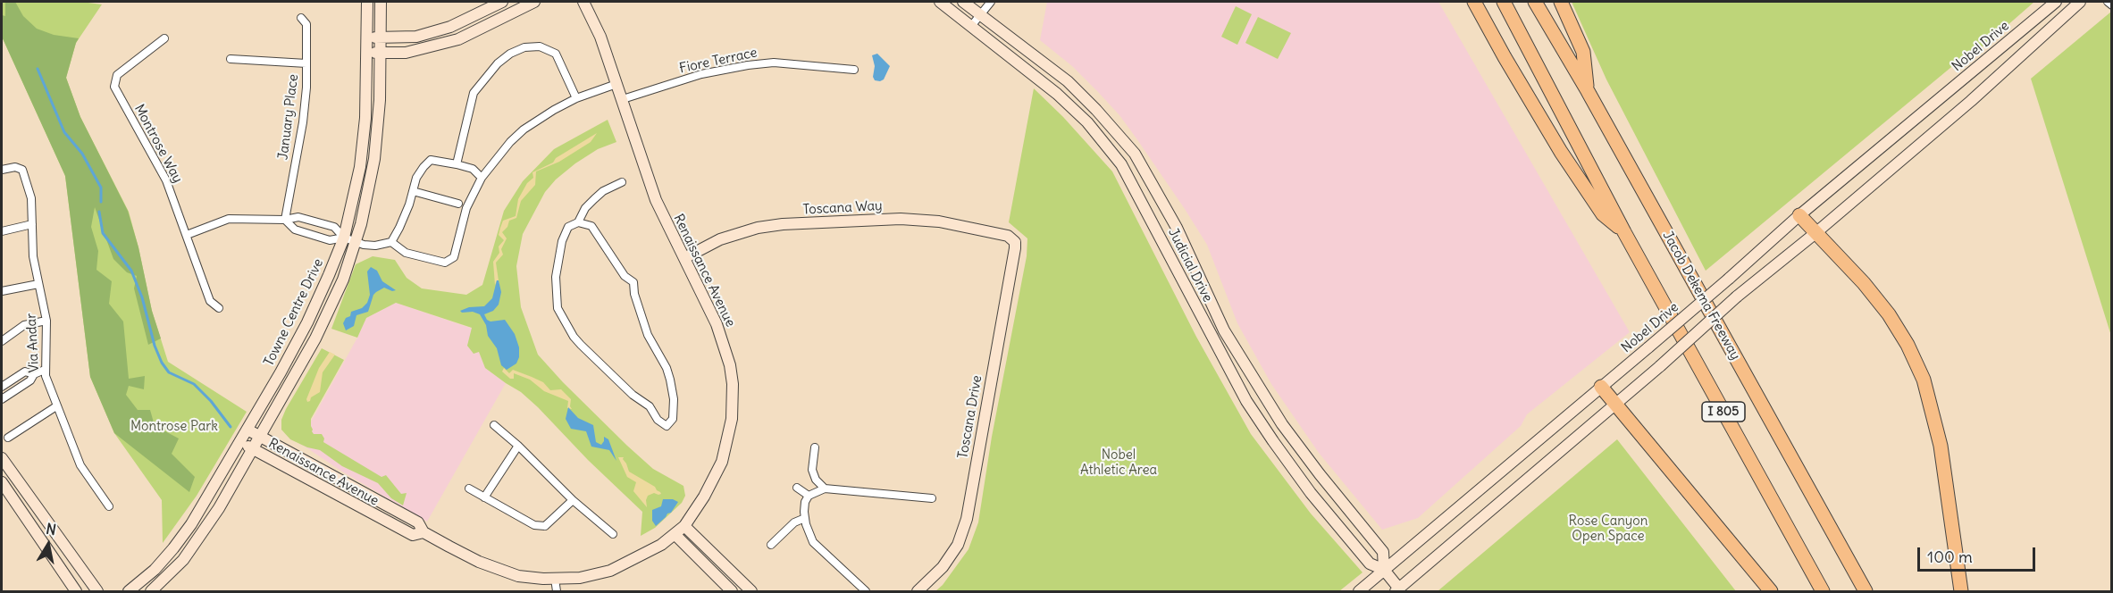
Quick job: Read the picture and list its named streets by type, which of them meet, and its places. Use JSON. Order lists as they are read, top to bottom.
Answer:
{
  "streets": {
    "highway": ["Jacob Dekema Freeway", "I 805"],
    "street": [
      "Nobel Drive",
      "Fiore Terrace",
      "January Place",
      "Montrose Way",
      "Toscana Way",
      "Judicial Drive",
      "Renaissance Avenue",
      "Towne Centre Drive",
      "Via Andar",
      "Toscana Drive"
    ]
  },
  "crossings": [
    ["Nobel Drive", "Judicial Drive"],
    ["Fiore Terrace", "Renaissance Avenue"],
    ["Toscana Way", "Renaissance Avenue"],
    ["Toscana Way", "Toscana Drive"],
    ["Renaissance Avenue", "Towne Centre Drive"]
  ],
  "parks": ["Montrose Park", "Nobel Athletic Area", "Rose Canyon Open Space"],
  "scale_bar": "100 m",
  "north": "top"
}
